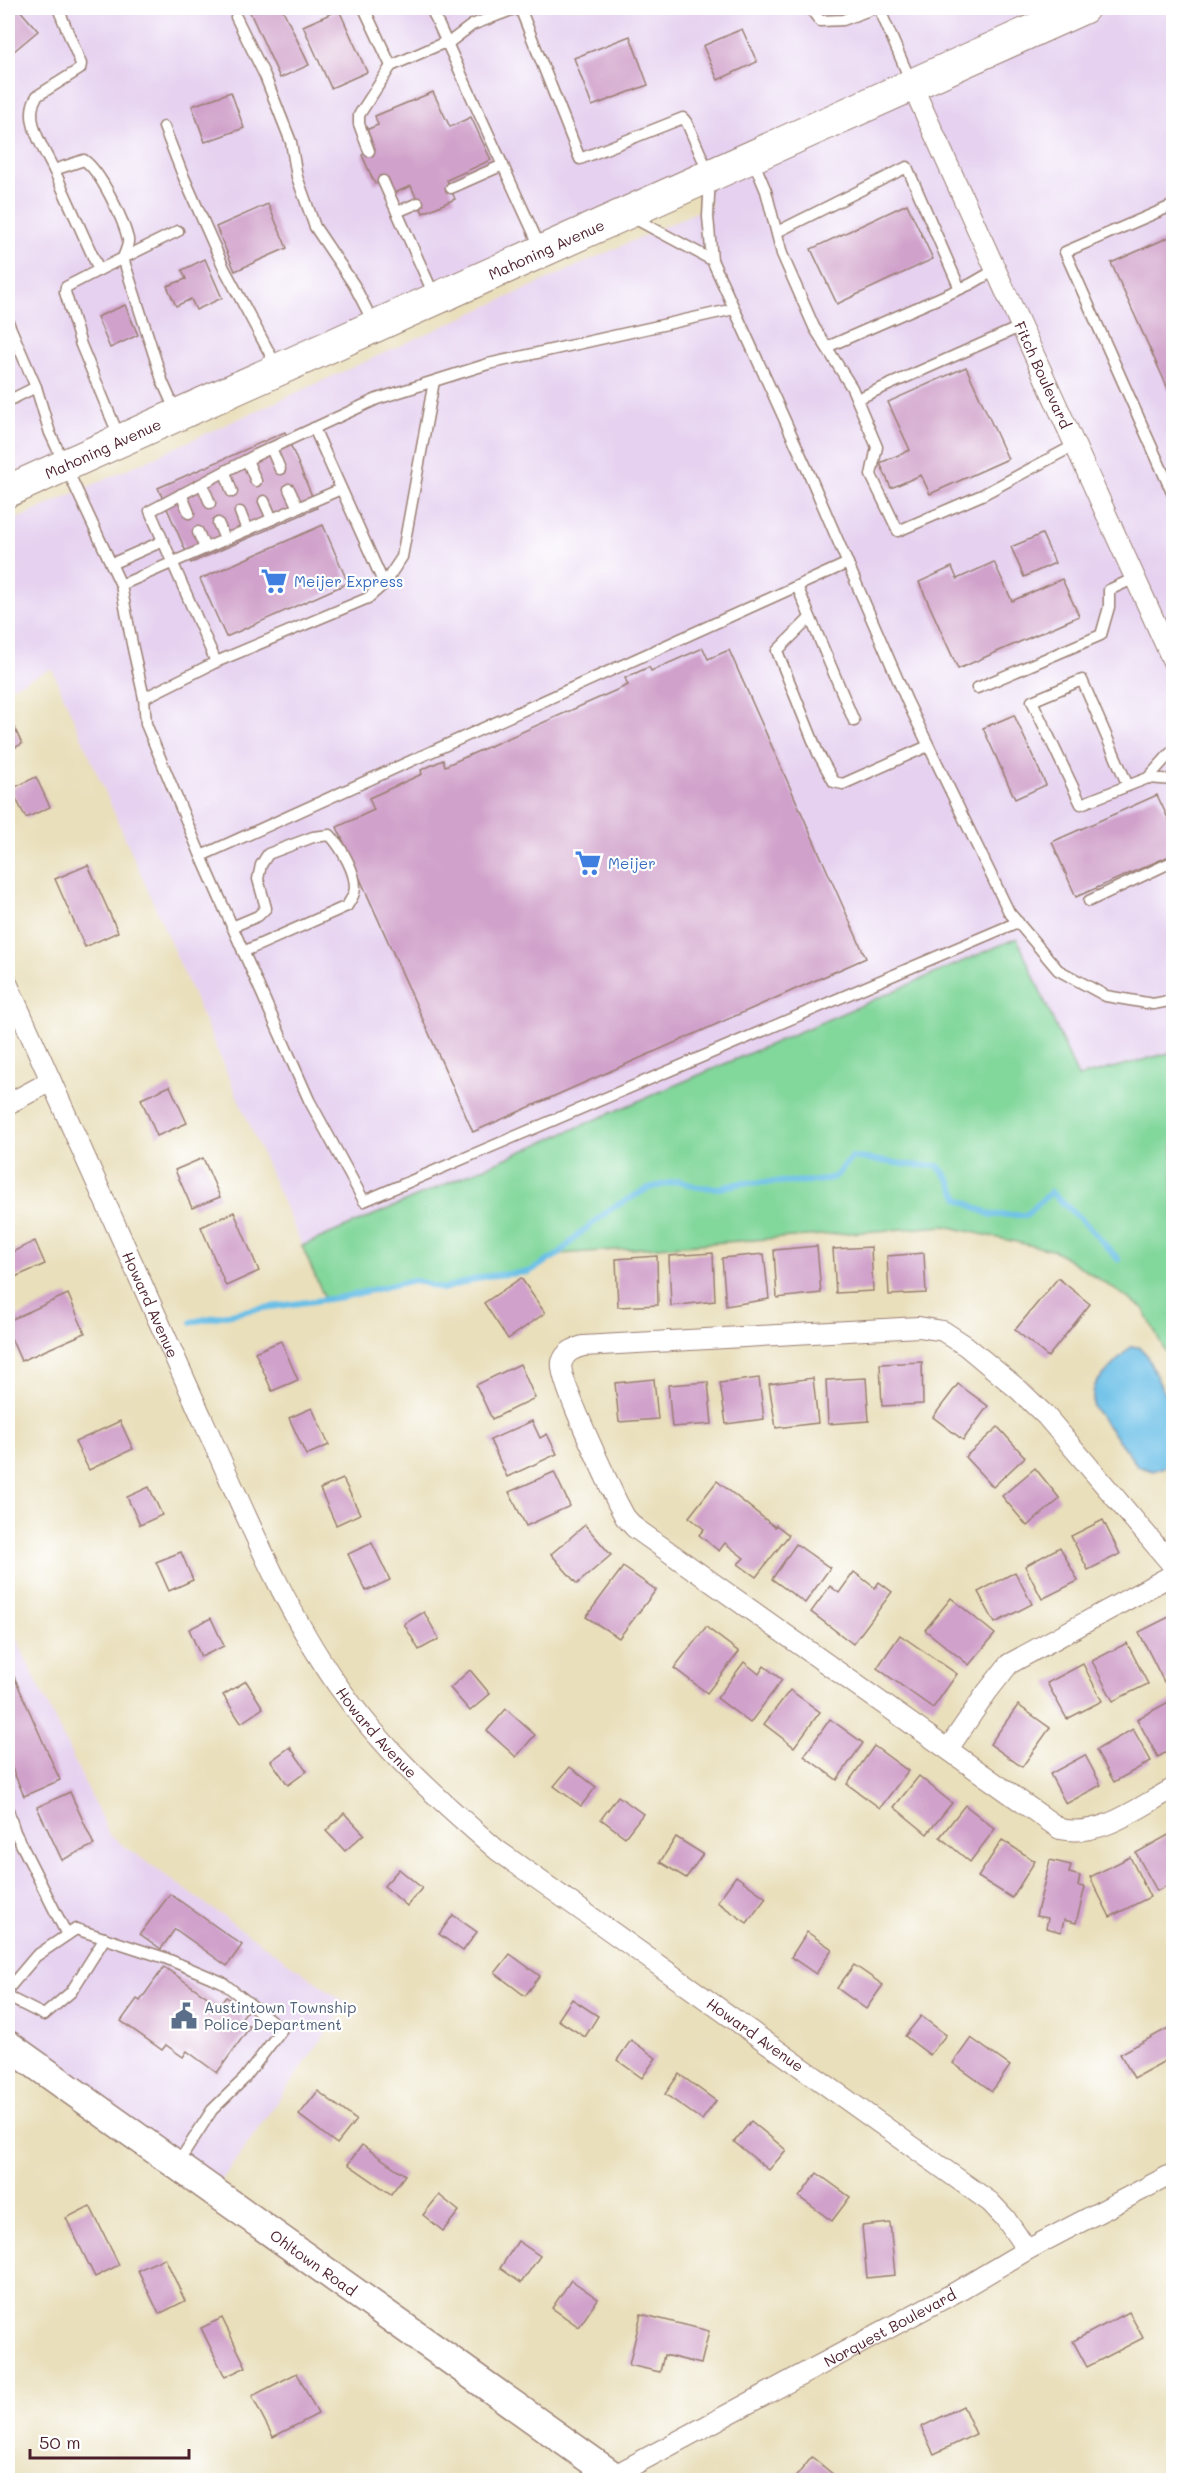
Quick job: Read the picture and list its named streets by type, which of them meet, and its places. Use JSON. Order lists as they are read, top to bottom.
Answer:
{
  "streets": {
    "main road": ["Mahoning Avenue"],
    "street": [
      "Fitch Boulevard",
      "Howard Avenue",
      "Ohltown Road",
      "Norquest Boulevard"
    ]
  },
  "crossings": [
    ["Mahoning Avenue", "Fitch Boulevard"],
    ["Howard Avenue", "Norquest Boulevard"],
    ["Ohltown Road", "Norquest Boulevard"]
  ],
  "places": {
    "supermarket": ["Meijer Express", "Meijer"],
    "public building": ["Austintown Township Police Department"]
  },
  "scale_bar": "50 m"
}
